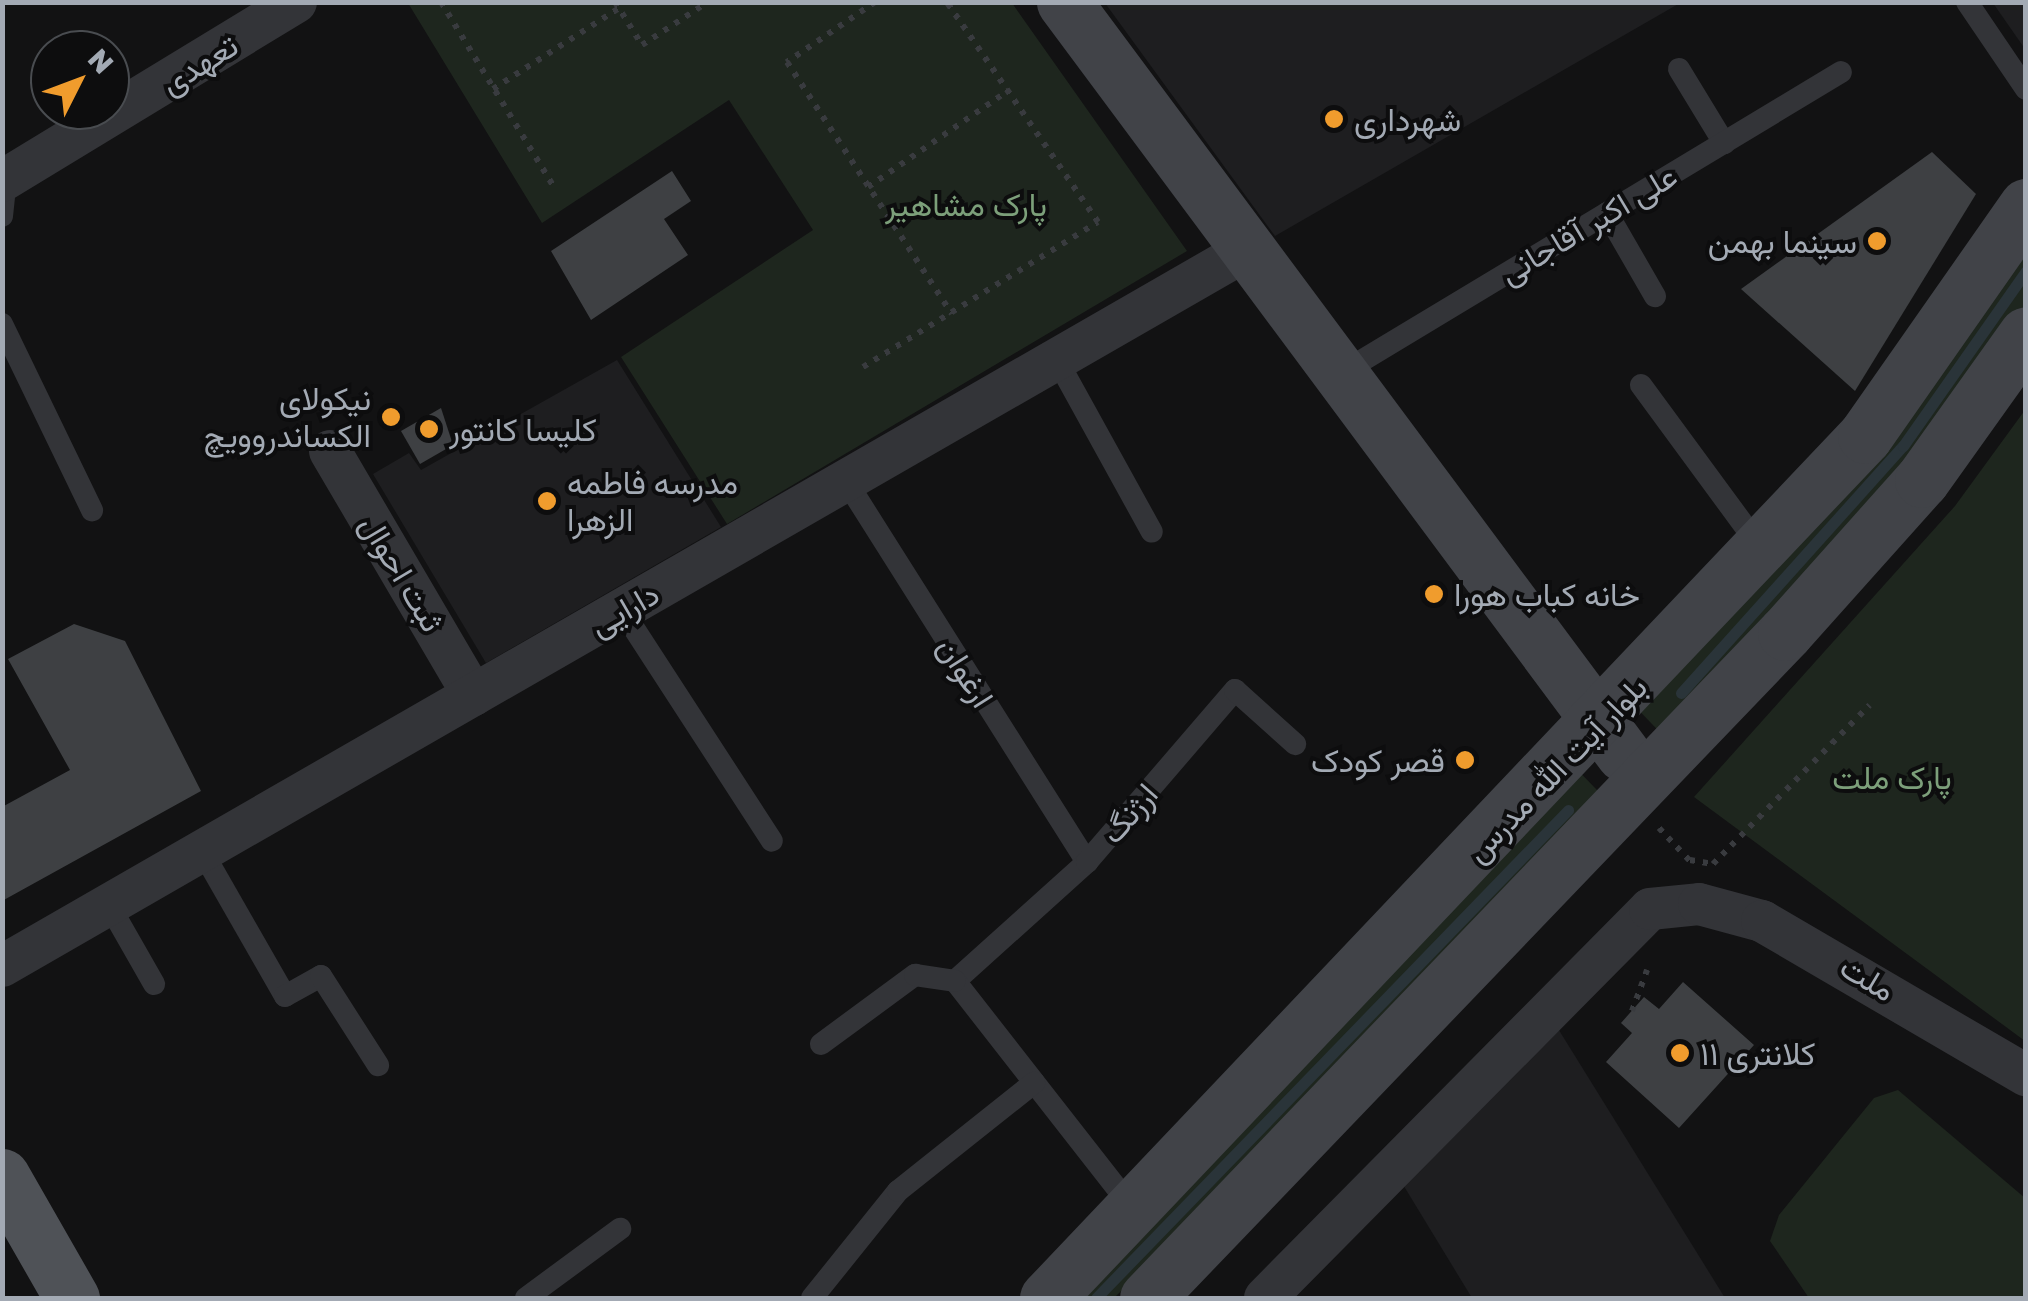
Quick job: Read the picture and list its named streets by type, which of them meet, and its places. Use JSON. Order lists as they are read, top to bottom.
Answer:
{
  "streets": {
    "main road": ["بلوار آیت الله مدرس"],
    "street": [
      "تعهدی",
      "ثبت احوال",
      "دارایی",
      "ملت"
    ],
    "lane": ["علی اکبر آقاجانی", "ارغوان", "ارژنگ"]
  },
  "crossings": [
    ["ثبت احوال", "دارایی"],
    ["دارایی", "ارغوان"],
    ["ارغوان", "ارژنگ"]
  ],
  "parks": ["پارک مشاهیر", "پارک ملت"],
  "places": [
    "شهرداری",
    "سینما بهمن",
    "نیکولای الکساندروویچ",
    "کلیسا کانتور",
    "مدرسه فاطمه الزهرا",
    "خانه کباب هورا",
    "قصر کودک",
    "کلانتری ۱۱"
  ],
  "north": "top right"
}
